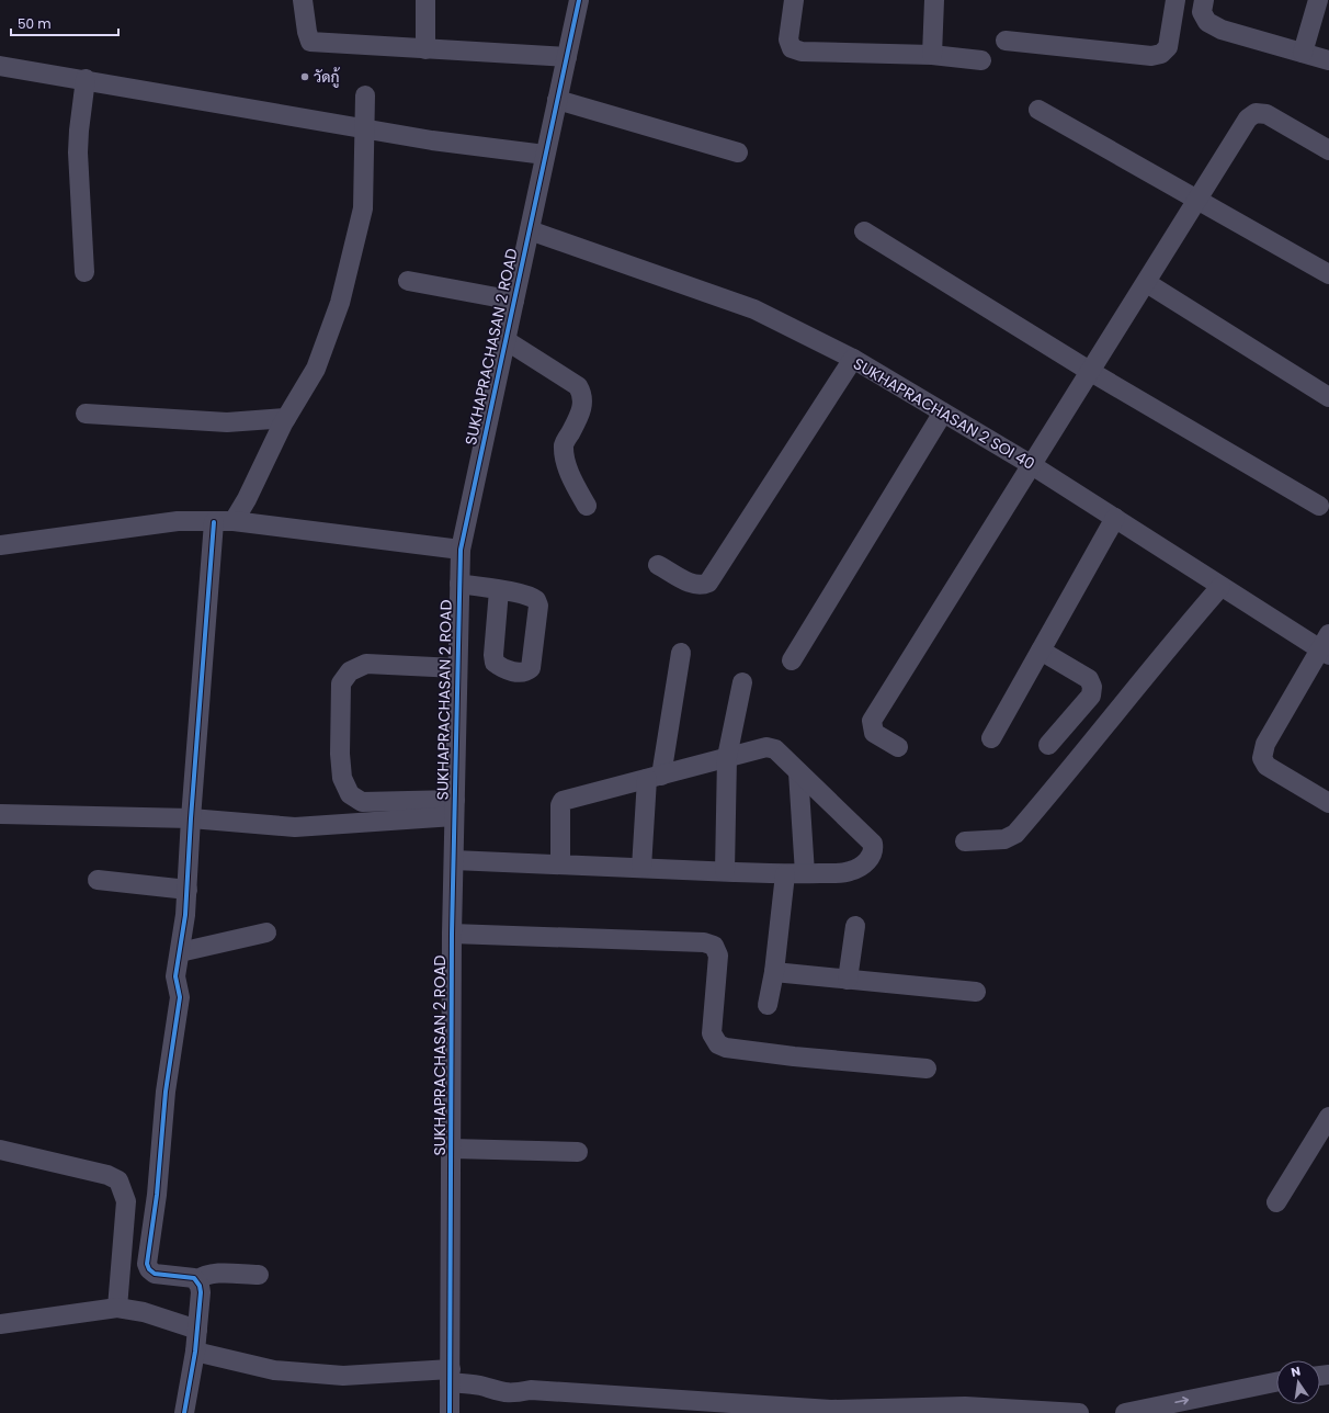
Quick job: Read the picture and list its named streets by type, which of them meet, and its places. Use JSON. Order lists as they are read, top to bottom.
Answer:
{
  "streets": {
    "street": ["SUKHAPRACHASAN 2 ROAD", "SUKHAPRACHASAN 2 SOI 40"]
  },
  "crossings": [
    ["SUKHAPRACHASAN 2 ROAD", "SUKHAPRACHASAN 2 SOI 40"]
  ],
  "places": ["วัดกู้"],
  "scale_bar": "50 m",
  "north": "top"
}
